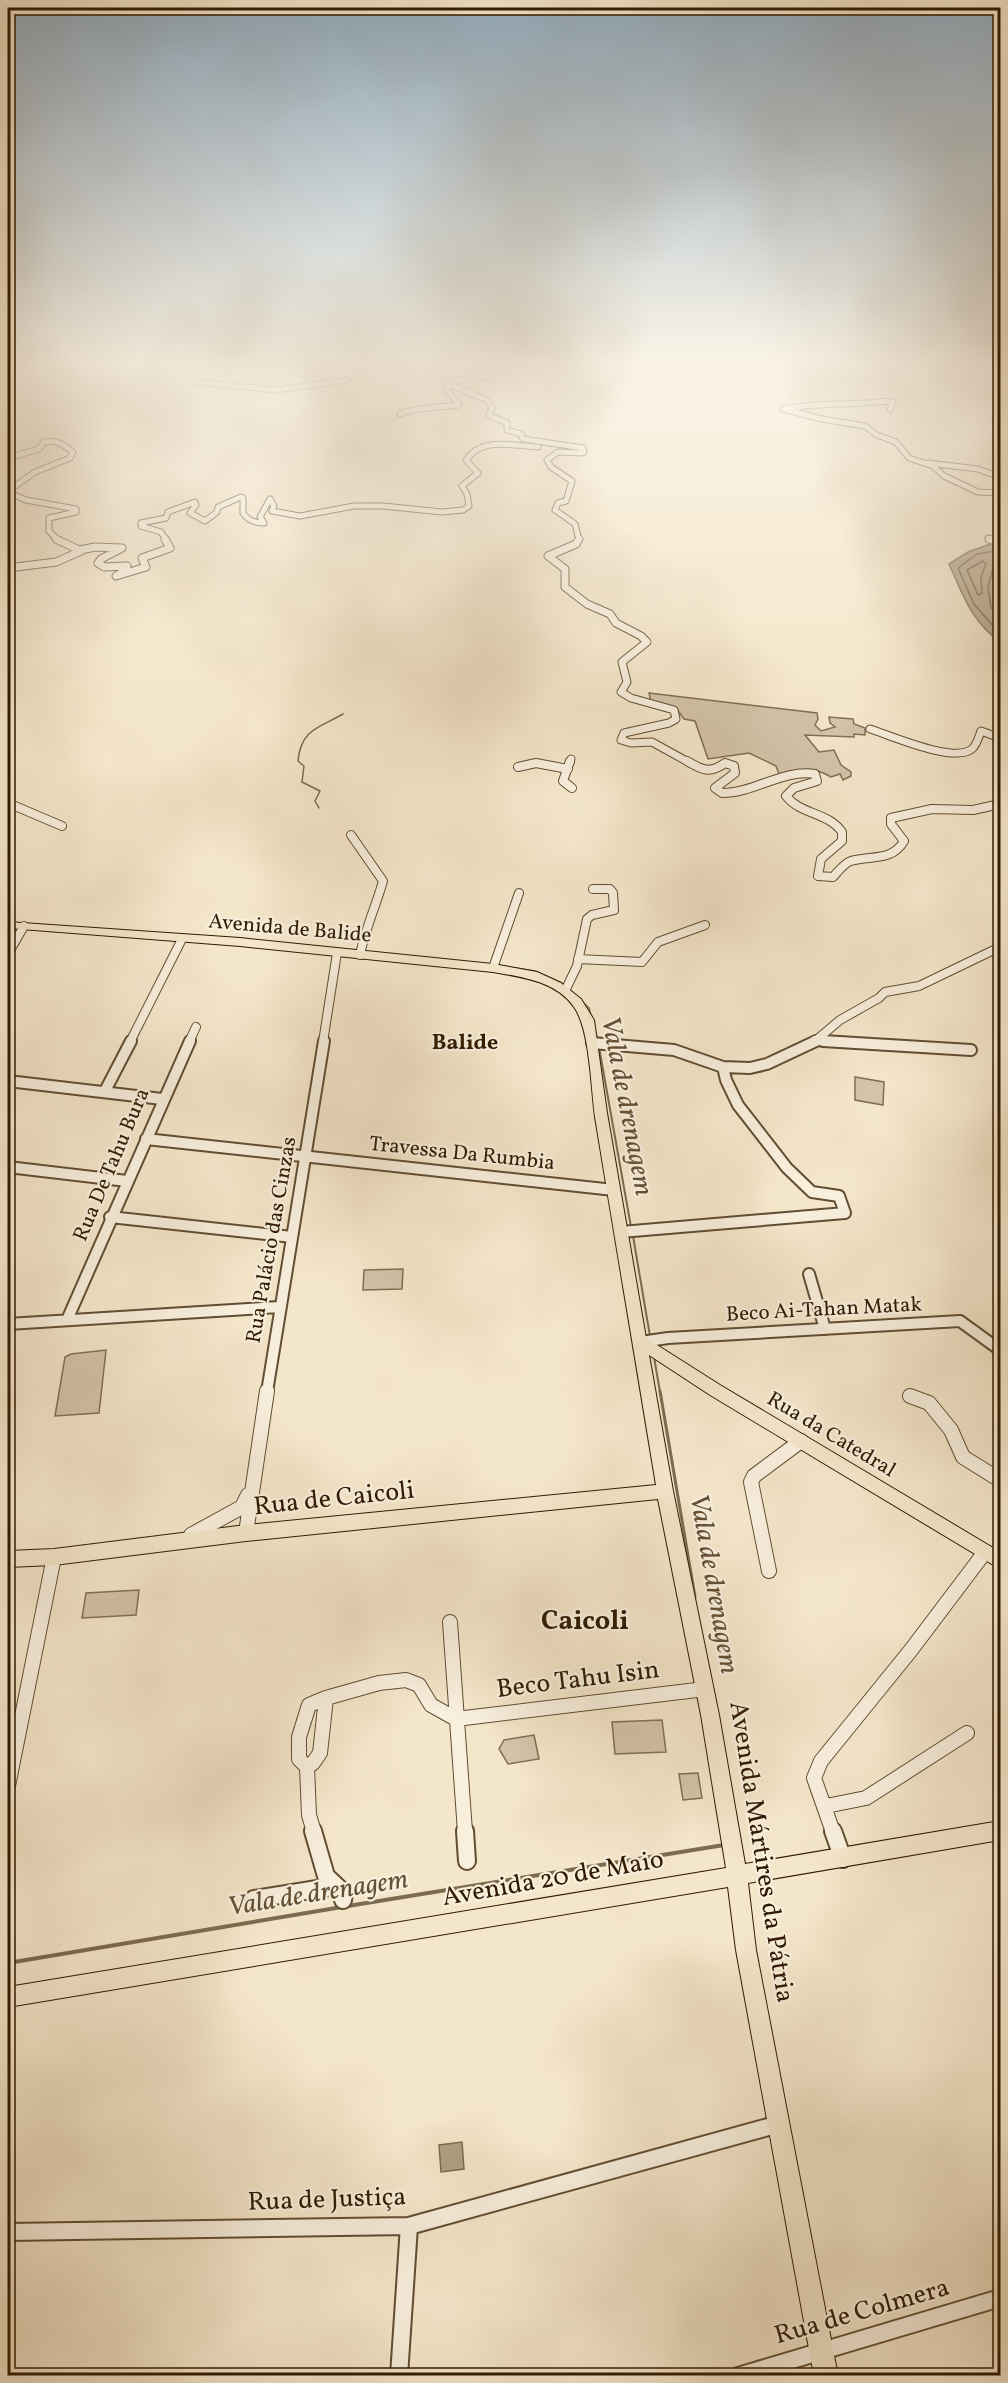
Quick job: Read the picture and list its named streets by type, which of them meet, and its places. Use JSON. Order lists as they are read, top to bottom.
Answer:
{
  "streets": {
    "main road": [
      "Avenida de Balide",
      "Rua da Catedral",
      "Rua de Caicoli",
      "Avenida Mártires da Pátria",
      "Avenida 20 de Maio"
    ],
    "street": [
      "Travessa Da Rumbia",
      "Rua De Tahu Bura",
      "Rua Palácio das Cinzas",
      "Beco Ai-Tahan Matak",
      "Beco Tahu Isin",
      "Rua de Justiça",
      "Rua de Colmera"
    ]
  },
  "crossings": [
    ["Avenida de Balide", "Rua Palácio das Cinzas"],
    ["Avenida de Balide", "Avenida Mártires da Pátria"],
    ["Travessa Da Rumbia", "Rua De Tahu Bura"],
    ["Travessa Da Rumbia", "Rua Palácio das Cinzas"],
    ["Travessa Da Rumbia", "Avenida Mártires da Pátria"],
    ["Rua Palácio das Cinzas", "Rua de Caicoli"],
    ["Beco Ai-Tahan Matak", "Rua da Catedral"],
    ["Beco Ai-Tahan Matak", "Avenida Mártires da Pátria"],
    ["Rua da Catedral", "Avenida Mártires da Pátria"],
    ["Rua de Caicoli", "Avenida Mártires da Pátria"],
    ["Beco Tahu Isin", "Avenida Mártires da Pátria"],
    ["Avenida Mártires da Pátria", "Avenida 20 de Maio"],
    ["Avenida Mártires da Pátria", "Rua de Justiça"],
    ["Avenida Mártires da Pátria", "Rua de Colmera"]
  ],
  "districts": ["Balide", "Caicoli"],
  "water": ["Vala de drenagem"]
}
